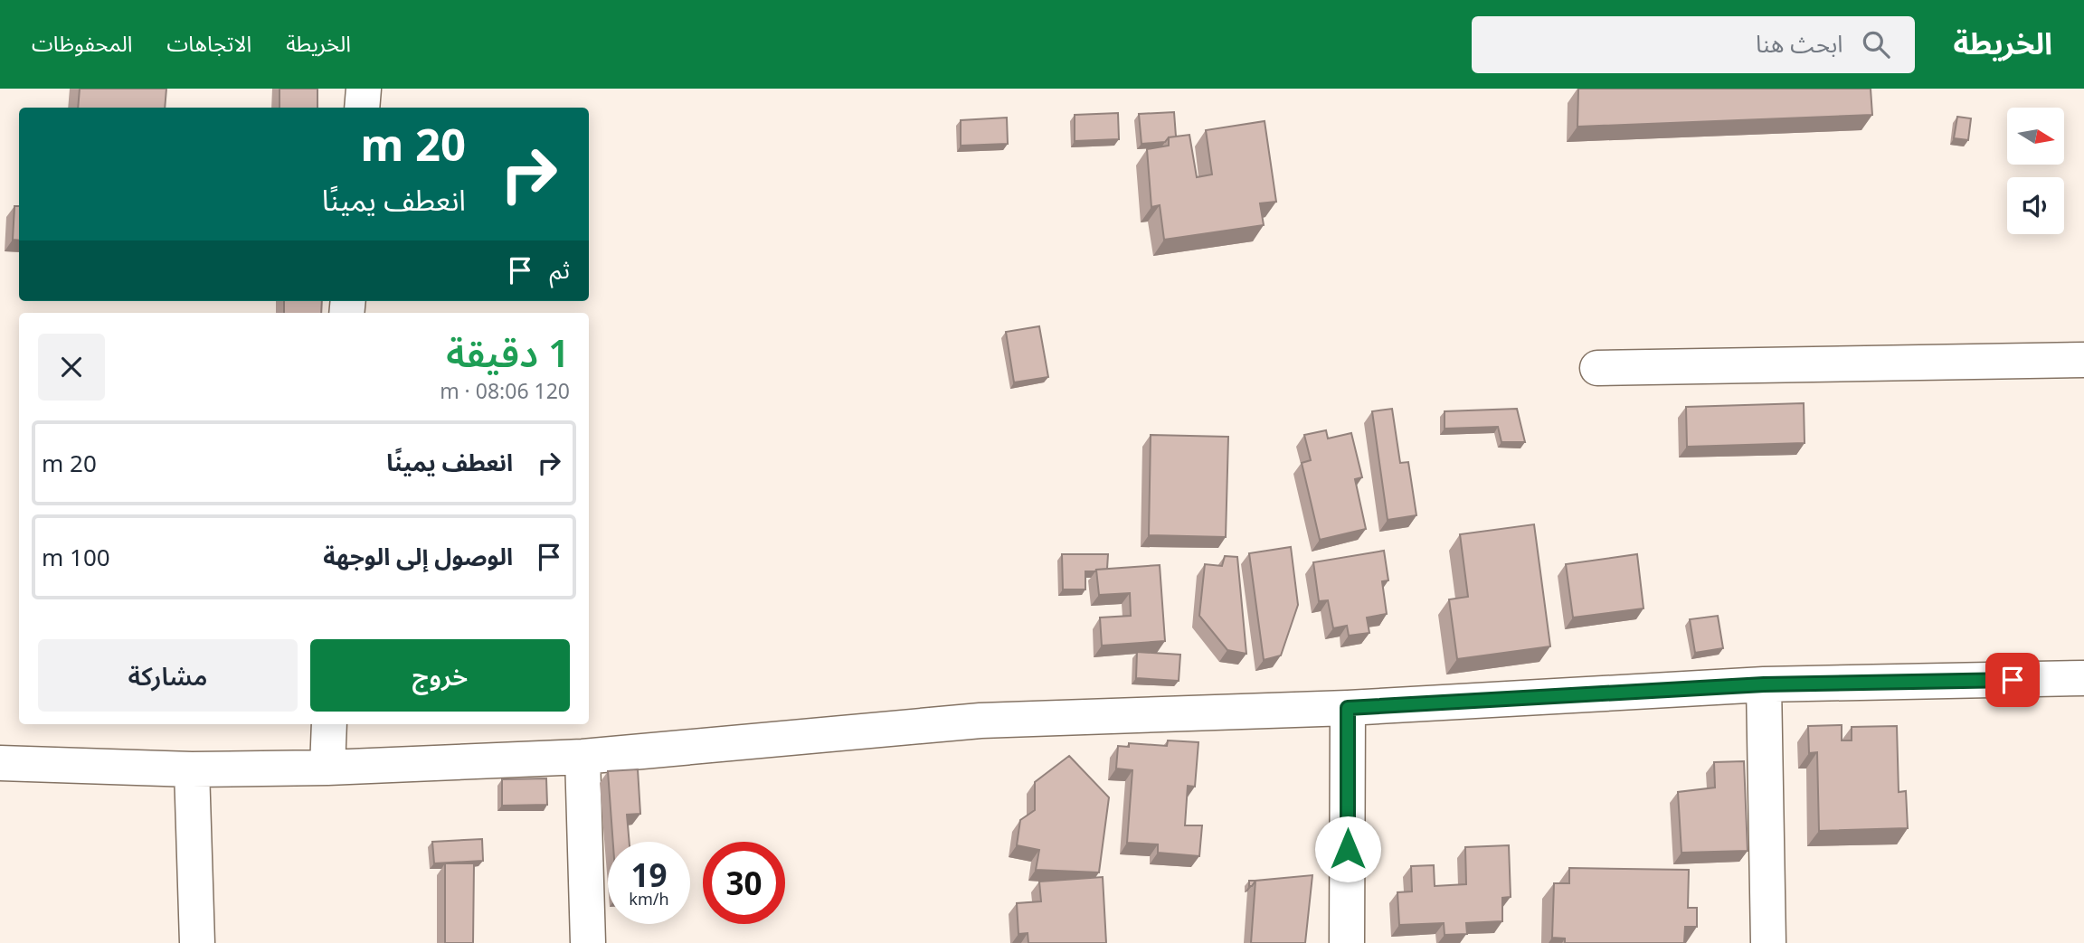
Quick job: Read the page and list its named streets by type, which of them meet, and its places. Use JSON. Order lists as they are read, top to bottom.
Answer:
{
  "north": "right",
  "page": {
    "header": "الخريطة",
    "search": "ابحث هنا",
    "nav": ["الخريطة", "الاتجاهات", "المحفوظات"],
    "turn": ["20 m", "انعطف يمينًا"],
    "then": "ثم",
    "heading": ["1 دقيقة", "120 m · 08:06"],
    "list": [
      {
        "name": "انعطف يمينًا",
        "value": "20 m"
      },
      {
        "name": "الوصول إلى الوجهة",
        "value": "100 m"
      }
    ],
    "buttons": ["خروج", "مشاركة"],
    "speed": "19 km/h",
    "limit": "30"
  }
}
